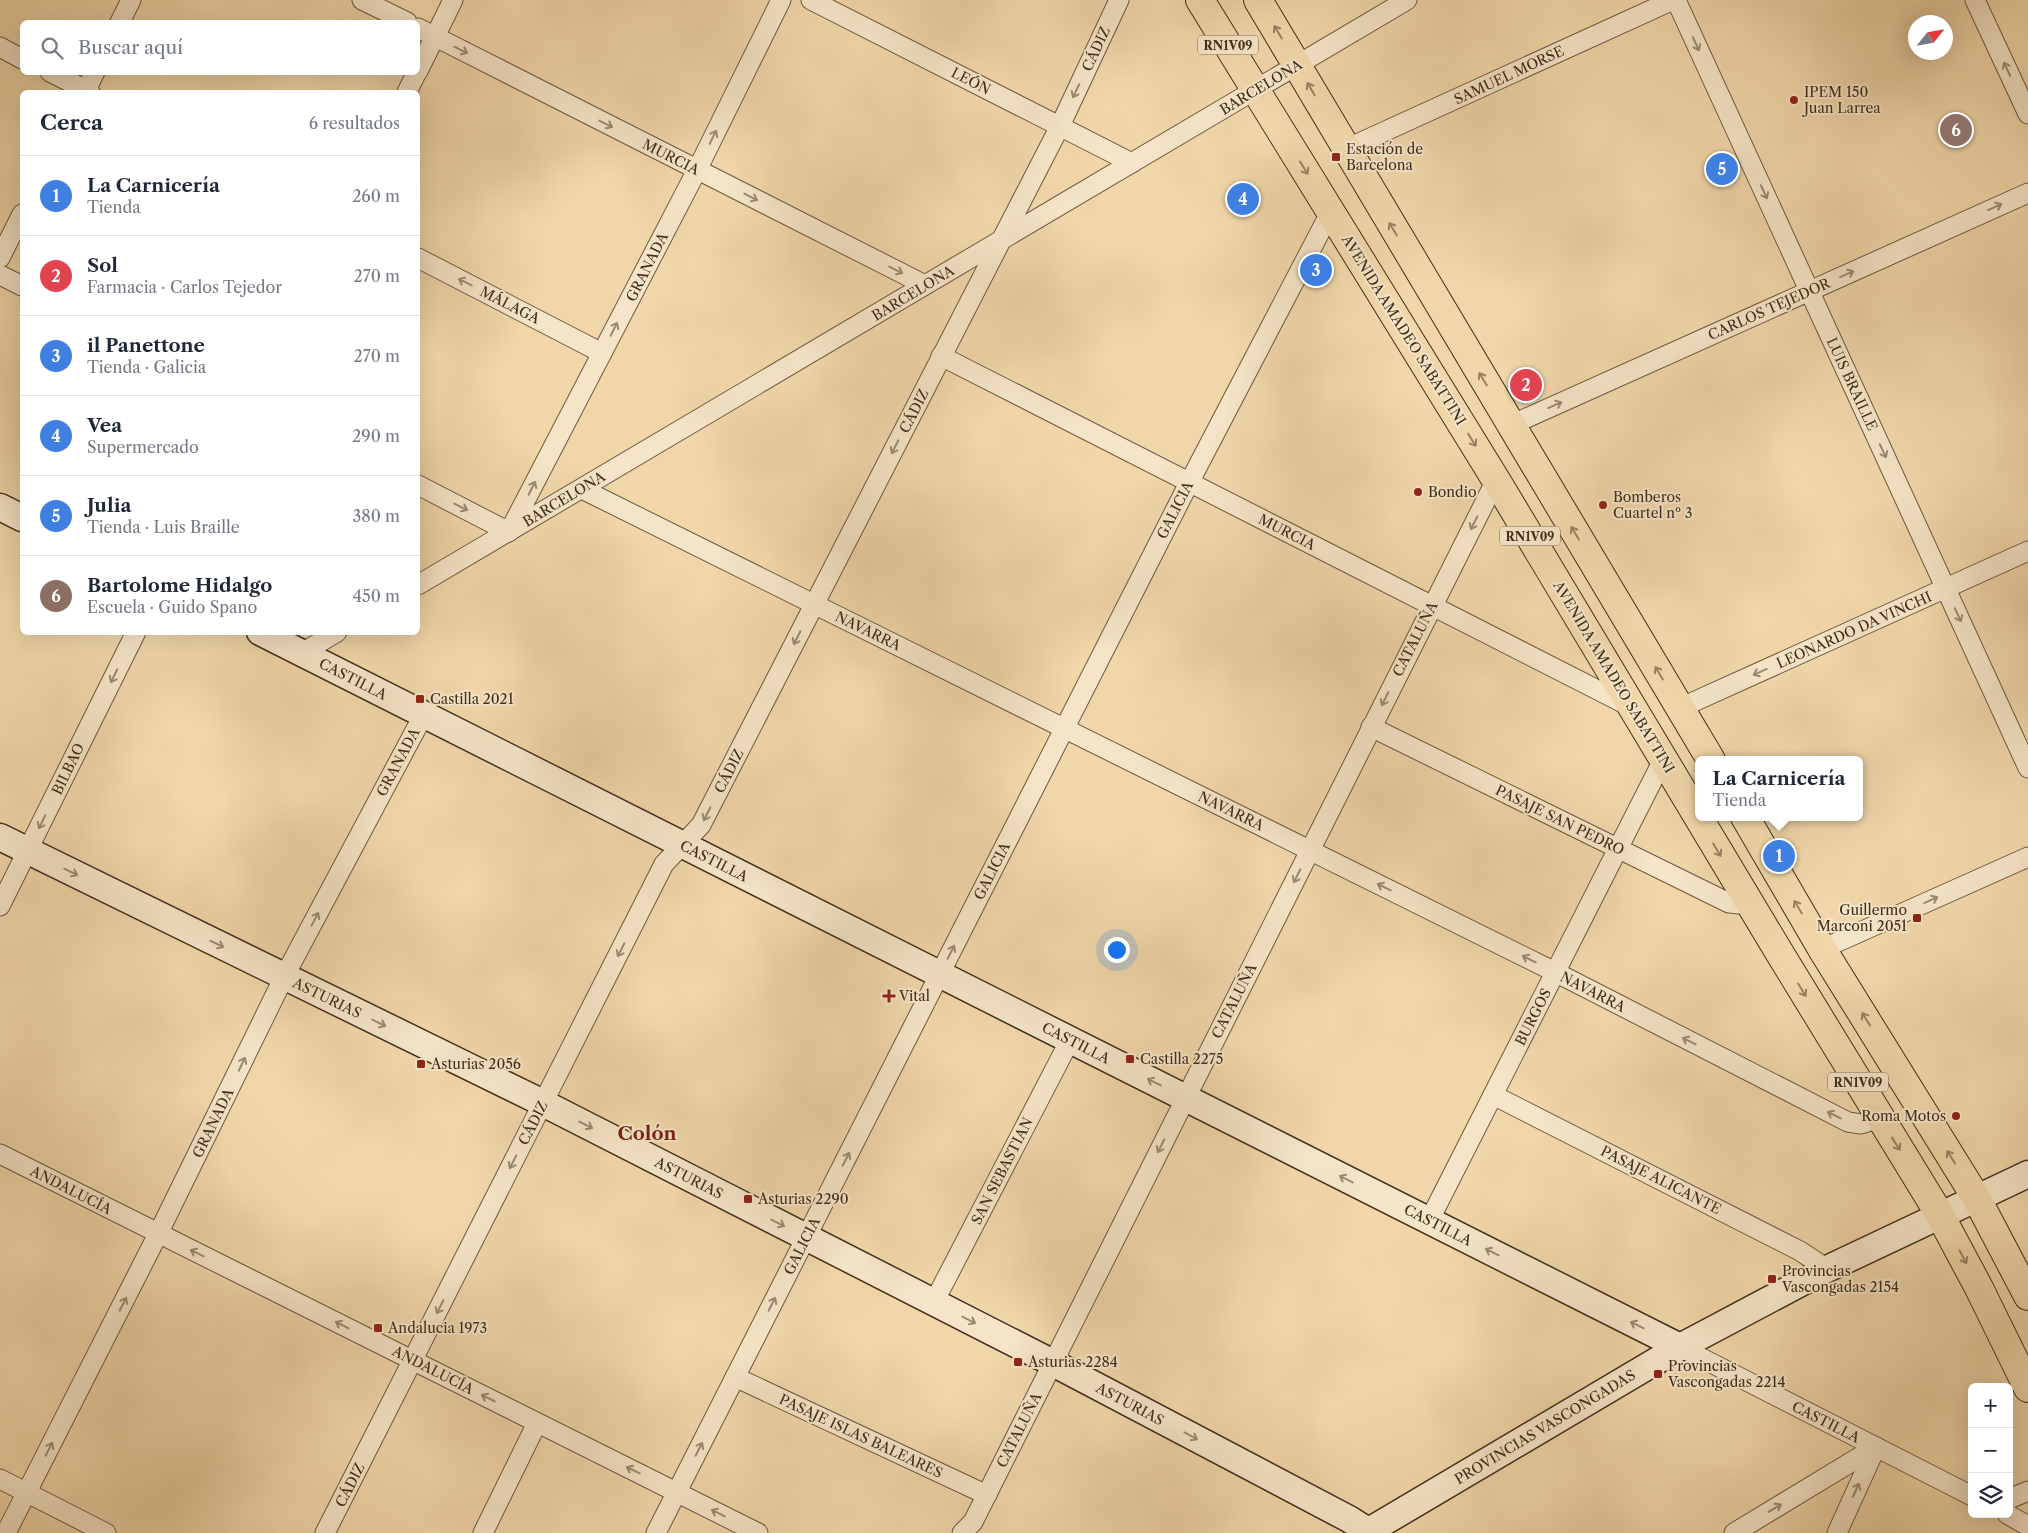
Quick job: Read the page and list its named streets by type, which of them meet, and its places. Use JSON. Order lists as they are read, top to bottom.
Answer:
{
  "streets": {
    "main road": ["RN1V09", "AVENIDA AMADEO SABATTINI"],
    "street": [
      "CÁDIZ",
      "SAMUEL MORSE",
      "LEÓN",
      "BARCELONA",
      "MURCIA",
      "GRANADA",
      "MÁLAGA",
      "CARLOS TEJEDOR",
      "LUIS BRAILLE",
      "GALICIA",
      "LEONARDO DA VINCHI",
      "NAVARRA",
      "CATALUÑA",
      "CASTILLA",
      "BILBAO",
      "PASAJE SAN PEDRO",
      "ASTURIAS",
      "BURGOS",
      "SAN SEBASTIAN",
      "PASAJE ALICANTE",
      "ANDALUCÍA",
      "PROVINCIAS VASCONGADAS",
      "PASAJE ISLAS BALEARES"
    ]
  },
  "crossings": [
    ["RN1V09", "SAMUEL MORSE"],
    ["RN1V09", "BARCELONA"],
    ["RN1V09", "CARLOS TEJEDOR"],
    ["RN1V09", "LEONARDO DA VINCHI"],
    ["RN1V09", "PROVINCIAS VASCONGADAS"],
    ["CÁDIZ", "LEÓN"],
    ["CÁDIZ", "BARCELONA"],
    ["CÁDIZ", "MURCIA"],
    ["CÁDIZ", "NAVARRA"],
    ["CÁDIZ", "CASTILLA"],
    ["CÁDIZ", "ASTURIAS"],
    ["CÁDIZ", "ANDALUCÍA"],
    ["SAMUEL MORSE", "LUIS BRAILLE"],
    ["LEÓN", "BARCELONA"],
    ["BARCELONA", "MURCIA"],
    ["BARCELONA", "GRANADA"],
    ["BARCELONA", "AVENIDA AMADEO SABATTINI"],
    ["BARCELONA", "NAVARRA"],
    ["MURCIA", "GRANADA"],
    ["MURCIA", "AVENIDA AMADEO SABATTINI"],
    ["MURCIA", "GALICIA"],
    ["MURCIA", "CATALUÑA"],
    ["GRANADA", "MÁLAGA"],
    ["GRANADA", "CASTILLA"],
    ["GRANADA", "ASTURIAS"],
    ["GRANADA", "ANDALUCÍA"],
    ["CARLOS TEJEDOR", "LUIS BRAILLE"],
    ["AVENIDA AMADEO SABATTINI", "GALICIA"],
    ["AVENIDA AMADEO SABATTINI", "NAVARRA"],
    ["AVENIDA AMADEO SABATTINI", "CATALUÑA"],
    ["AVENIDA AMADEO SABATTINI", "PASAJE SAN PEDRO"],
    ["AVENIDA AMADEO SABATTINI", "BURGOS"],
    ["AVENIDA AMADEO SABATTINI", "PROVINCIAS VASCONGADAS"],
    ["LUIS BRAILLE", "LEONARDO DA VINCHI"],
    ["GALICIA", "NAVARRA"],
    ["GALICIA", "CASTILLA"],
    ["GALICIA", "ASTURIAS"],
    ["GALICIA", "ANDALUCÍA"],
    ["GALICIA", "PASAJE ISLAS BALEARES"],
    ["NAVARRA", "CATALUÑA"],
    ["NAVARRA", "BURGOS"],
    ["CATALUÑA", "CASTILLA"],
    ["CATALUÑA", "PASAJE SAN PEDRO"],
    ["CATALUÑA", "ASTURIAS"],
    ["CATALUÑA", "PASAJE ISLAS BALEARES"],
    ["CASTILLA", "BURGOS"],
    ["CASTILLA", "SAN SEBASTIAN"],
    ["CASTILLA", "PROVINCIAS VASCONGADAS"],
    ["BILBAO", "ASTURIAS"],
    ["PASAJE SAN PEDRO", "BURGOS"],
    ["ASTURIAS", "SAN SEBASTIAN"],
    ["ASTURIAS", "PROVINCIAS VASCONGADAS"],
    ["BURGOS", "PASAJE ALICANTE"],
    ["PASAJE ALICANTE", "PROVINCIAS VASCONGADAS"]
  ],
  "one_way": [
    "CÁDIZ",
    "MURCIA",
    "GRANADA",
    "MÁLAGA",
    "CARLOS TEJEDOR",
    "LUIS BRAILLE",
    "GALICIA",
    "LEONARDO DA VINCHI",
    "NAVARRA",
    "CATALUÑA",
    "CASTILLA",
    "BILBAO",
    "ASTURIAS",
    "ANDALUCÍA"
  ],
  "districts": ["Colón"],
  "places": {
    "other": [
      "IPEM 150 Juan Larrea",
      "Bondio",
      "Bomberos Cuartel nº 3",
      "Roma Motos"
    ],
    "transit": [
      "Estación de Barcelona",
      "Castilla 2021",
      "Guillermo Marconi 2051",
      "Castilla 2275",
      "Asturias 2056",
      "Asturias 2290",
      "Provincias Vascongadas 2154",
      "Andalucia 1973",
      "Asturias 2284",
      "Provincias Vascongadas 2214"
    ],
    "health": ["Vital"]
  },
  "north": "top right",
  "page": {
    "search": "Buscar aquí",
    "heading": ["Cerca", "6 resultados"],
    "pins": [
      "6",
      "5",
      "4",
      "3",
      "2",
      "1"
    ],
    "list": [
      {
        "mark": "1",
        "name": "La Carnicería",
        "note": "Tienda",
        "value": "260 m"
      },
      {
        "mark": "2",
        "name": "Sol",
        "note": "Farmacia · Carlos Tejedor",
        "value": "270 m"
      },
      {
        "mark": "3",
        "name": "il Panettone",
        "note": "Tienda · Galicia",
        "value": "270 m"
      },
      {
        "mark": "4",
        "name": "Vea",
        "note": "Supermercado",
        "value": "290 m"
      },
      {
        "mark": "5",
        "name": "Julia",
        "note": "Tienda · Luis Braille",
        "value": "380 m"
      },
      {
        "mark": "6",
        "name": "Bartolome Hidalgo",
        "note": "Escuela · Guido Spano",
        "value": "450 m"
      }
    ],
    "popup": ["La Carnicería", "Tienda"],
    "map_buttons": ["+", "−"]
  }
}
